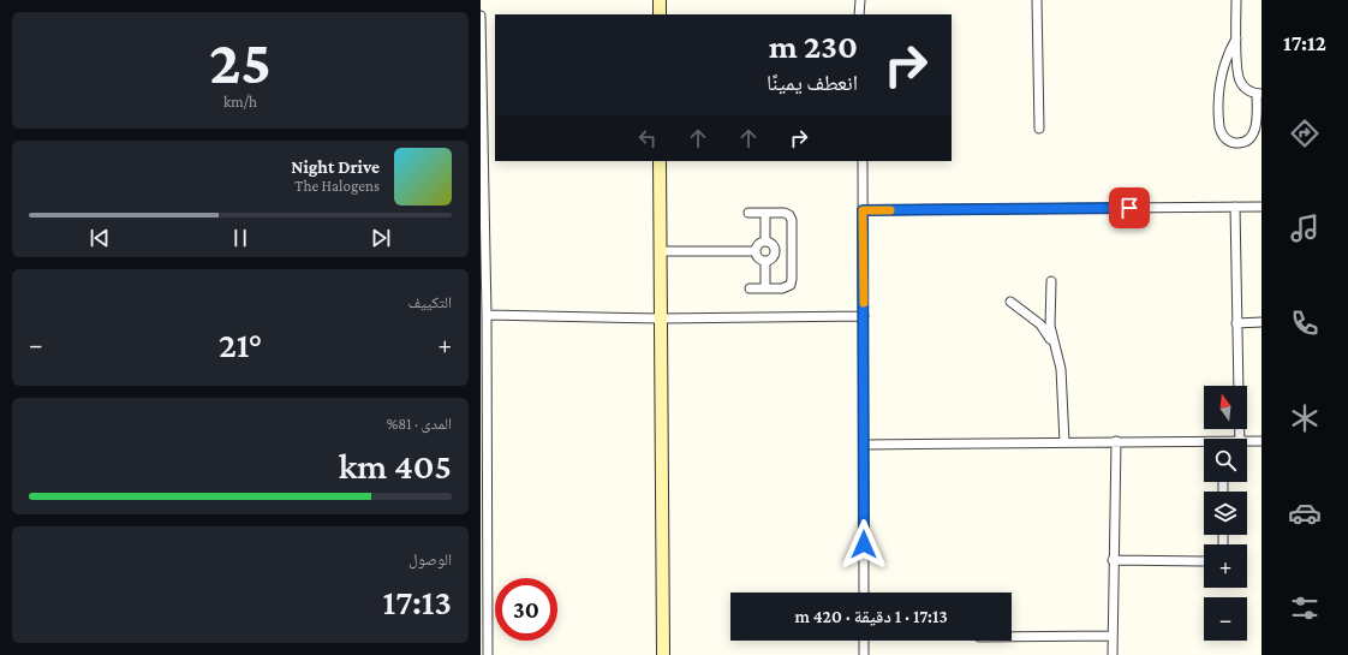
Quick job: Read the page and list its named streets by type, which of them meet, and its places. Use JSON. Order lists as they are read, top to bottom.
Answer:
{
  "north": "top",
  "page": {
    "tabs": "17:12",
    "tile": [
      ["25", "km/h"],
      "التكييف",
      ["المدى · 81%", "405 km"],
      ["الوصول", "17:13"]
    ],
    "turn": ["230 m", "انعطف يمينًا"],
    "song": ["Night Drive", "The Halogens"],
    "heat": ["−", "21°", "+"],
    "map_buttons": ["+", "−"],
    "limit": "30",
    "trip": "17:13 · 1 دقيقة · 420 m"
  }
}
